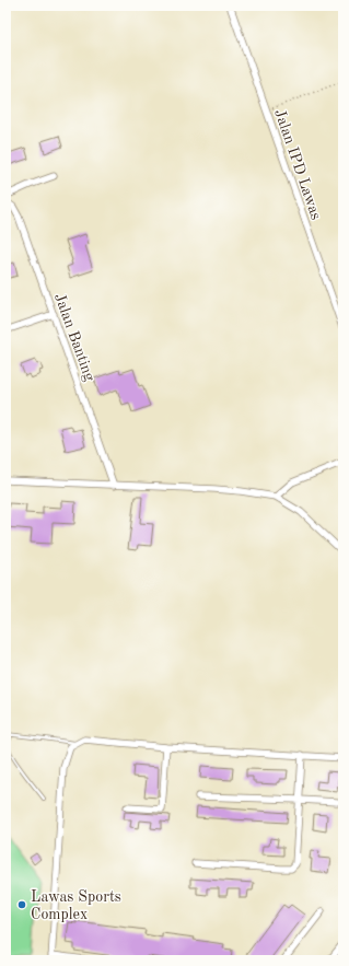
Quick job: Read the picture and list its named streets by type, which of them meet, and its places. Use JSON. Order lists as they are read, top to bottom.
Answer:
{
  "streets": {
    "street": ["Jalan IPD Lawas", "Jalan Banting"]
  },
  "places": ["Lawas Sports Complex"]
}
